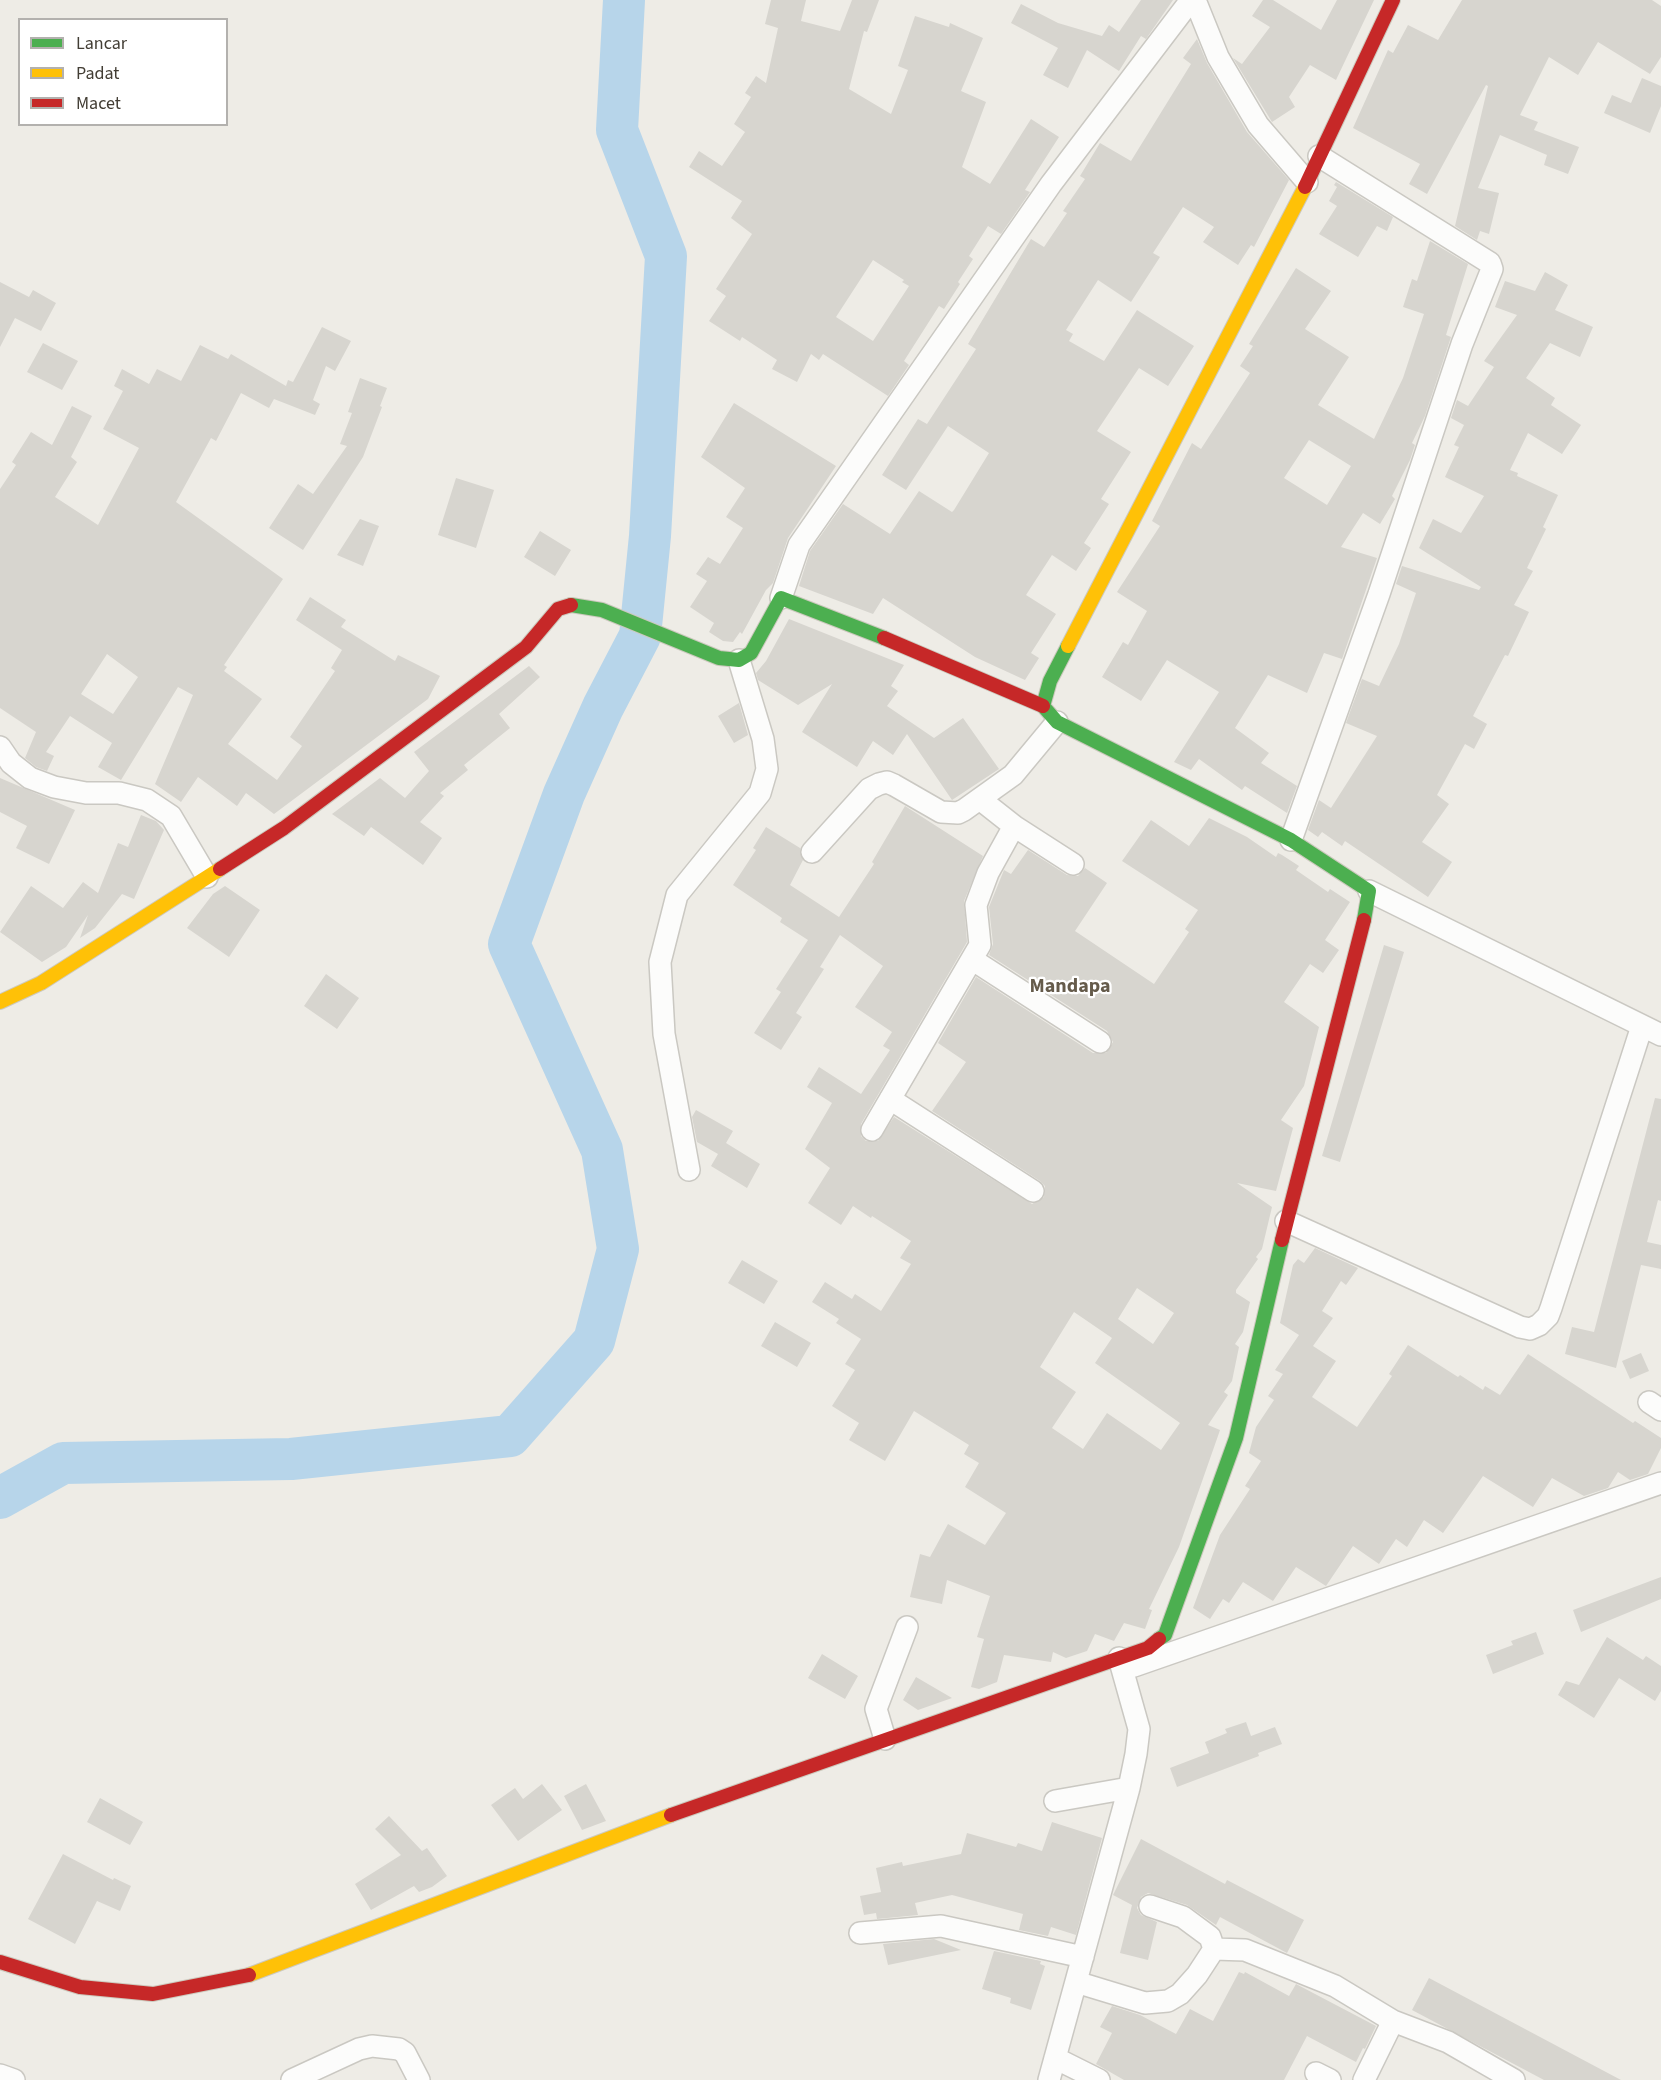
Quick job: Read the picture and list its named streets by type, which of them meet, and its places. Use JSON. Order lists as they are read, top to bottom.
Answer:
{
  "districts": ["Mandapa"],
  "legend": ["Lancar", "Padat", "Macet"]
}
